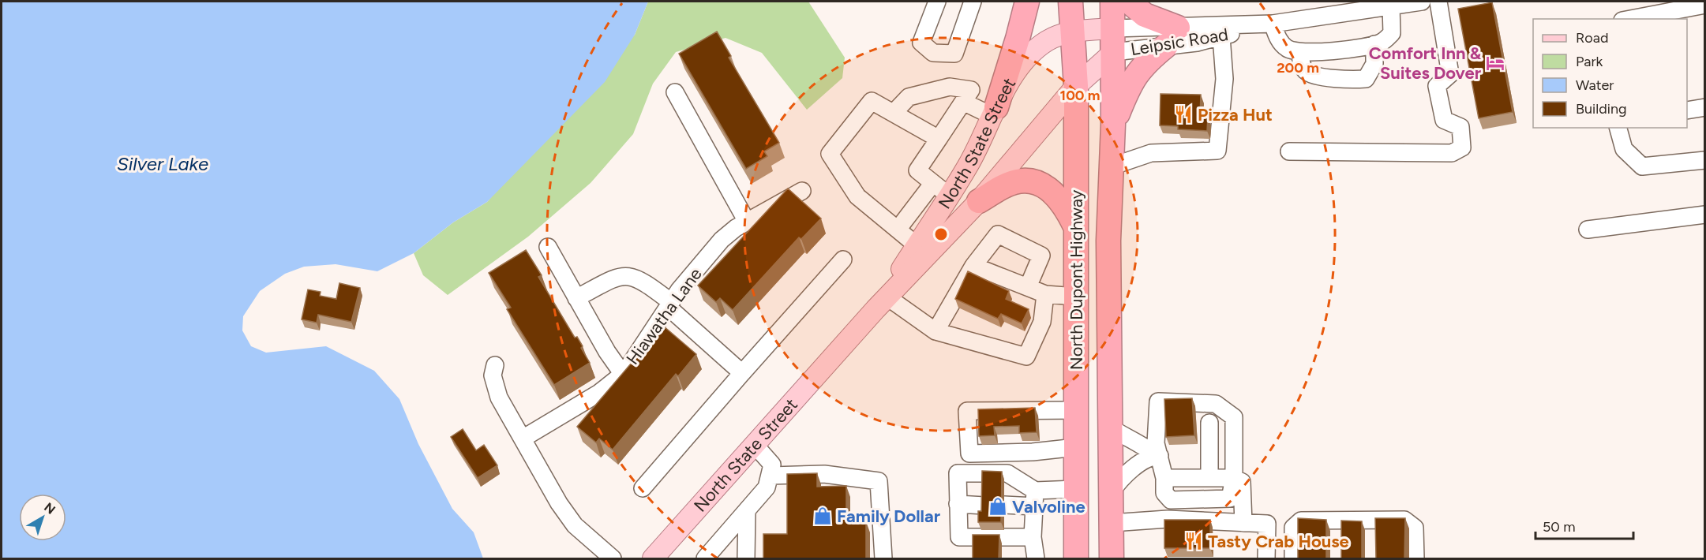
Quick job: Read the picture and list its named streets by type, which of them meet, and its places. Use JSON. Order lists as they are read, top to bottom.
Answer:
{
  "streets": {
    "highway": ["North Dupont Highway"],
    "main road": ["North State Street"],
    "street": ["Leipsic Road", "Hiawatha Lane"]
  },
  "crossings": [
    ["Leipsic Road", "North State Street"],
    ["Leipsic Road", "North Dupont Highway"],
    ["North State Street", "North Dupont Highway"]
  ],
  "water": ["Silver Lake"],
  "places": {
    "hotel": ["Comfort Inn & Suites Dover"],
    "restaurant": ["Pizza Hut", "Tasty Crab House"],
    "shop": ["Valvoline", "Family Dollar"]
  },
  "legend": [
    "Road",
    "Park",
    "Water",
    "Building"
  ],
  "scale_bar": "50 m",
  "north": "top right",
  "rings": ["200 m", "100 m"]
}
